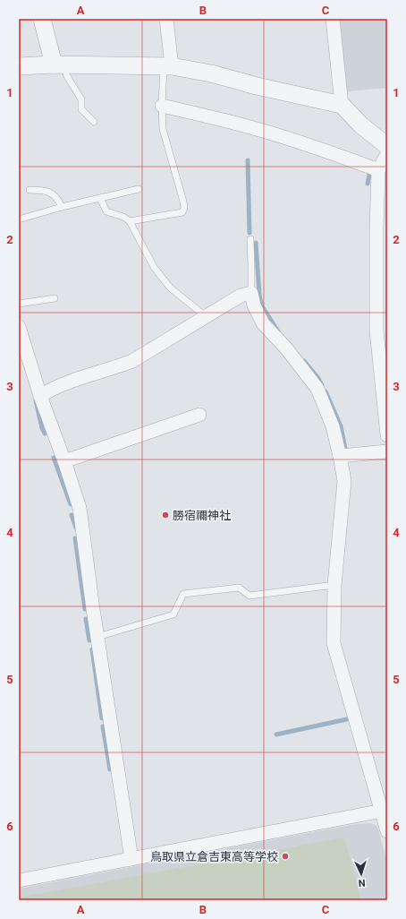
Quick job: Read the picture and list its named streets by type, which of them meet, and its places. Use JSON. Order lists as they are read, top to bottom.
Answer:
{
  "places": ["勝宿禰神社", "鳥取県立倉吉東高等学校"],
  "north": "bottom",
  "grid": {
    "columns": ["A", "B", "C"],
    "rows": [
      "1",
      "2",
      "3",
      "4",
      "5",
      "6"
    ]
  }
}
